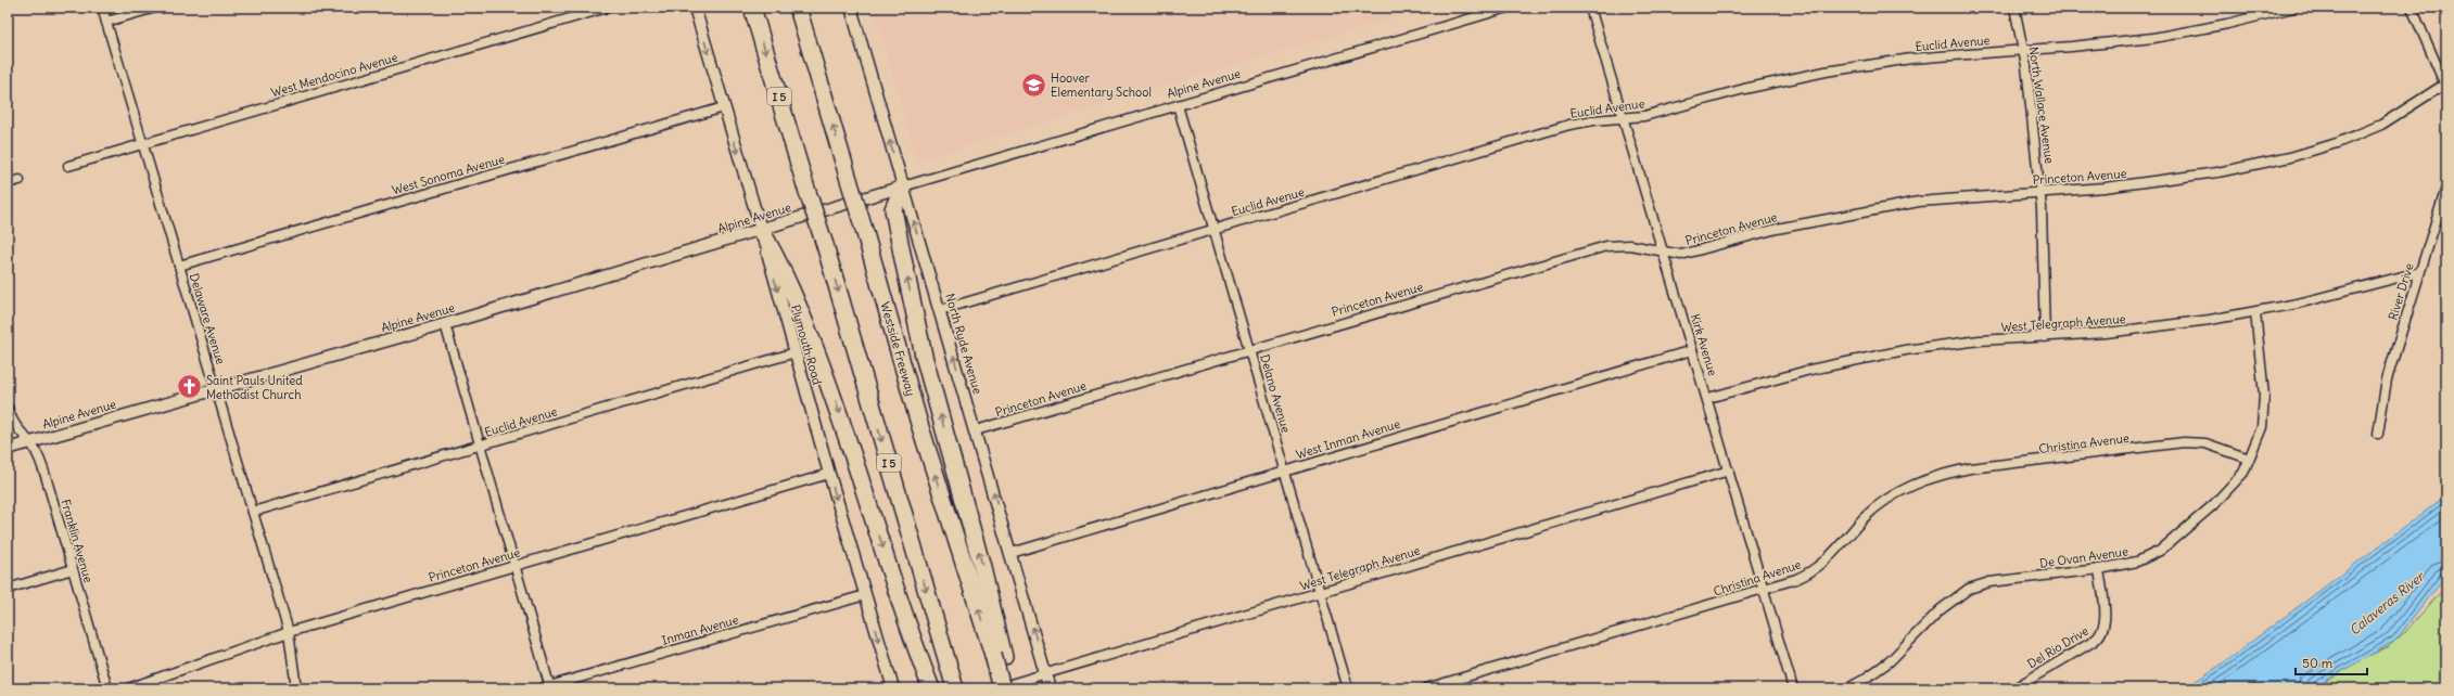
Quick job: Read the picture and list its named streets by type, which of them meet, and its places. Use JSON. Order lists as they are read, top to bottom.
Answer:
{
  "streets": {
    "highway": ["I 5", "Westside Freeway"],
    "street": [
      "Euclid Avenue",
      "West Mendocino Avenue",
      "Alpine Avenue",
      "North Wallace Avenue",
      "West Sonoma Avenue",
      "Princeton Avenue",
      "River Drive",
      "Delaware Avenue",
      "West Telegraph Avenue",
      "North Ryde Avenue",
      "Plymouth Road",
      "Kirk Avenue",
      "Delano Avenue",
      "West Inman Avenue",
      "Christina Avenue",
      "Franklin Avenue",
      "De Ovan Avenue",
      "Inman Avenue",
      "Del Rio Drive"
    ]
  },
  "crossings": [
    ["Euclid Avenue", "North Wallace Avenue"],
    ["Euclid Avenue", "Delaware Avenue"],
    ["Euclid Avenue", "North Ryde Avenue"],
    ["Euclid Avenue", "Plymouth Road"],
    ["Euclid Avenue", "Kirk Avenue"],
    ["Euclid Avenue", "Delano Avenue"],
    ["West Mendocino Avenue", "Delaware Avenue"],
    ["Alpine Avenue", "Delaware Avenue"],
    ["Alpine Avenue", "North Ryde Avenue"],
    ["Alpine Avenue", "Plymouth Road"],
    ["Alpine Avenue", "Delano Avenue"],
    ["Alpine Avenue", "Franklin Avenue"],
    ["North Wallace Avenue", "Princeton Avenue"],
    ["North Wallace Avenue", "West Telegraph Avenue"],
    ["West Sonoma Avenue", "Delaware Avenue"],
    ["West Sonoma Avenue", "Plymouth Road"],
    ["Princeton Avenue", "Delaware Avenue"],
    ["Princeton Avenue", "North Ryde Avenue"],
    ["Princeton Avenue", "Plymouth Road"],
    ["Princeton Avenue", "Kirk Avenue"],
    ["Princeton Avenue", "Delano Avenue"],
    ["River Drive", "West Telegraph Avenue"],
    ["West Telegraph Avenue", "North Ryde Avenue"],
    ["West Telegraph Avenue", "Kirk Avenue"],
    ["West Telegraph Avenue", "Delano Avenue"],
    ["West Telegraph Avenue", "De Ovan Avenue"],
    ["North Ryde Avenue", "West Inman Avenue"],
    ["Plymouth Road", "Inman Avenue"],
    ["Kirk Avenue", "West Inman Avenue"],
    ["Kirk Avenue", "Christina Avenue"],
    ["Delano Avenue", "West Inman Avenue"],
    ["Christina Avenue", "De Ovan Avenue"],
    ["De Ovan Avenue", "Del Rio Drive"]
  ],
  "one_way": ["North Ryde Avenue", "Plymouth Road"],
  "water": ["Calaveras River"],
  "places": {
    "school or university": ["Hoover Elementary School"],
    "church": ["Saint Pauls United Methodist Church"]
  },
  "scale_bar": "50 m"
}
